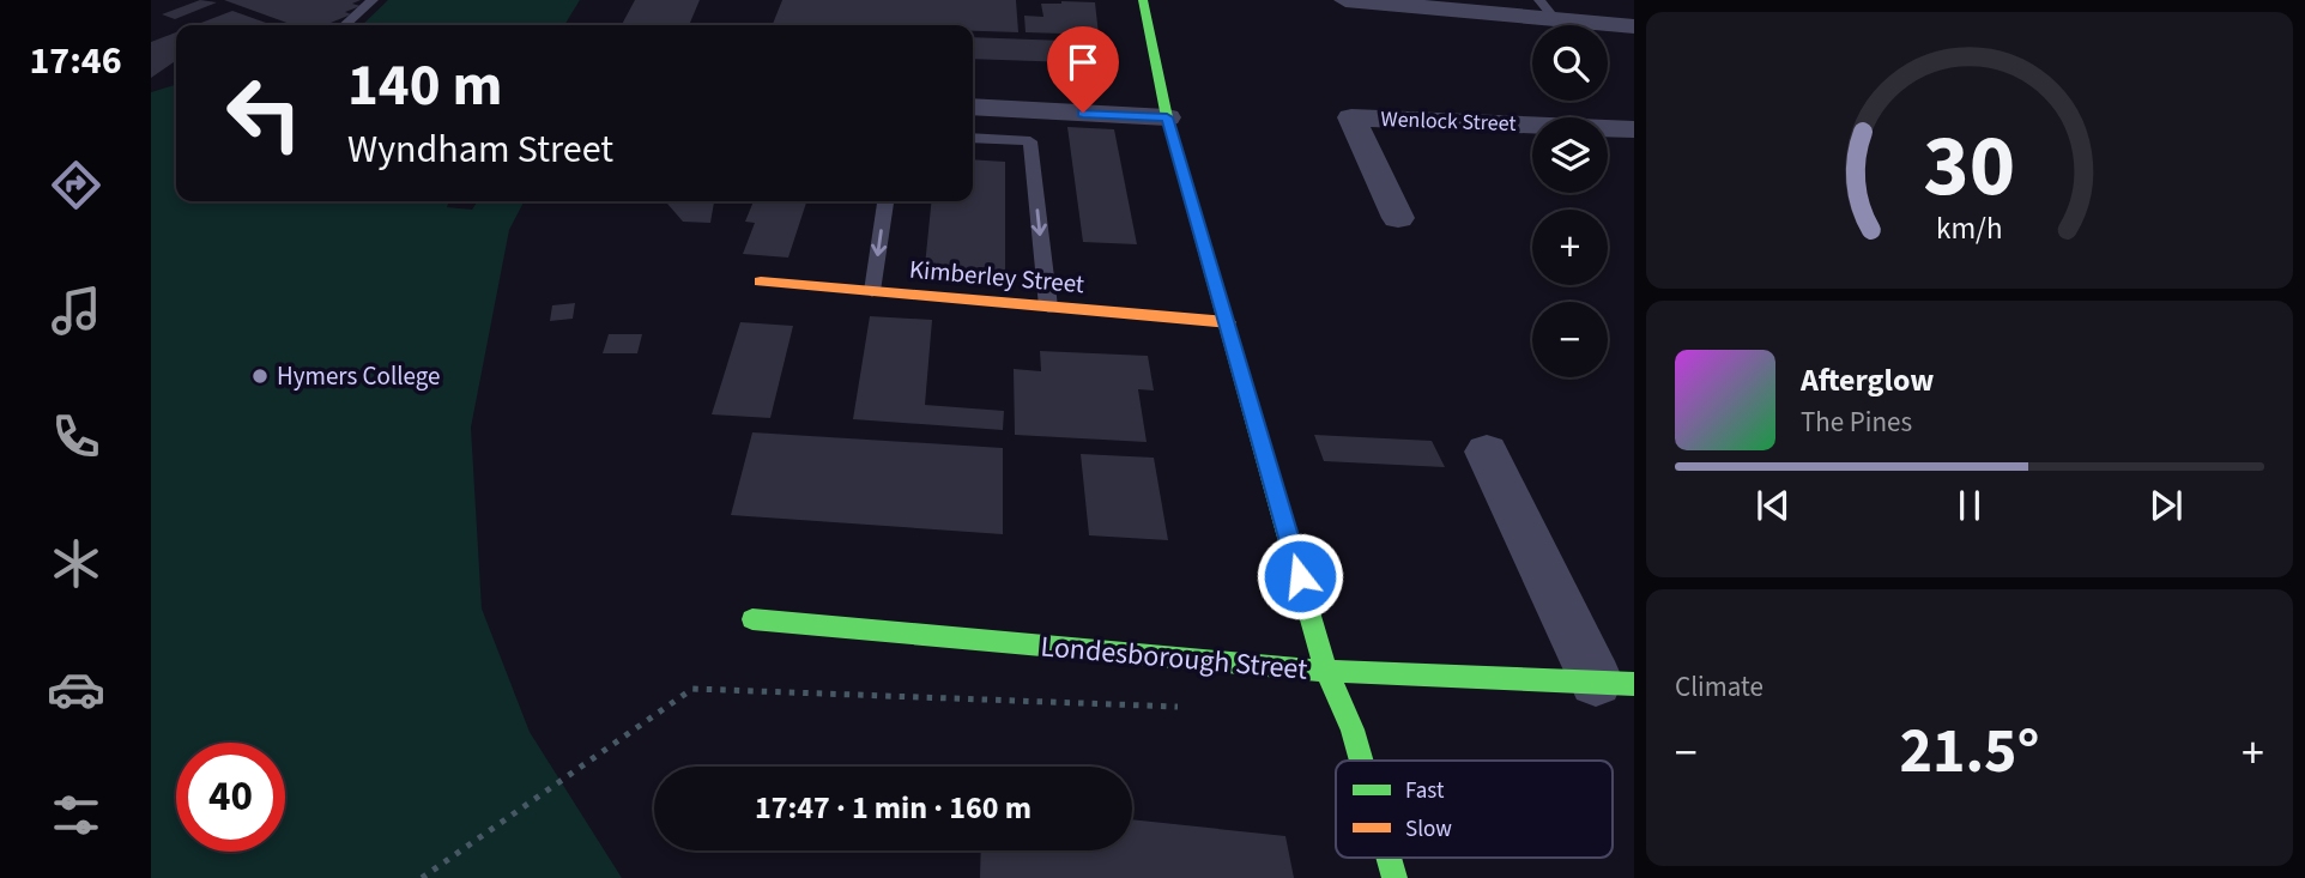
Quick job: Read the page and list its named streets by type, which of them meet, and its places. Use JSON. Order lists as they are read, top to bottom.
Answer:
{
  "streets": {
    "street": ["Wenlock Street", "Kimberley Street", "Londesborough Street"]
  },
  "places": ["Hymers College"],
  "legend": ["Fast", "Slow"],
  "page": {
    "tabs": "17:46",
    "map_buttons": ["+", "−"],
    "turn": ["140 m", "Wyndham Street"],
    "song": ["Afterglow", "The Pines"],
    "tile": "Climate",
    "heat": ["−", "21.5°", "+"],
    "limit": "40",
    "trip": "17:47 · 1 min · 160 m",
    "gauge": ["30", "km/h"]
  }
}
